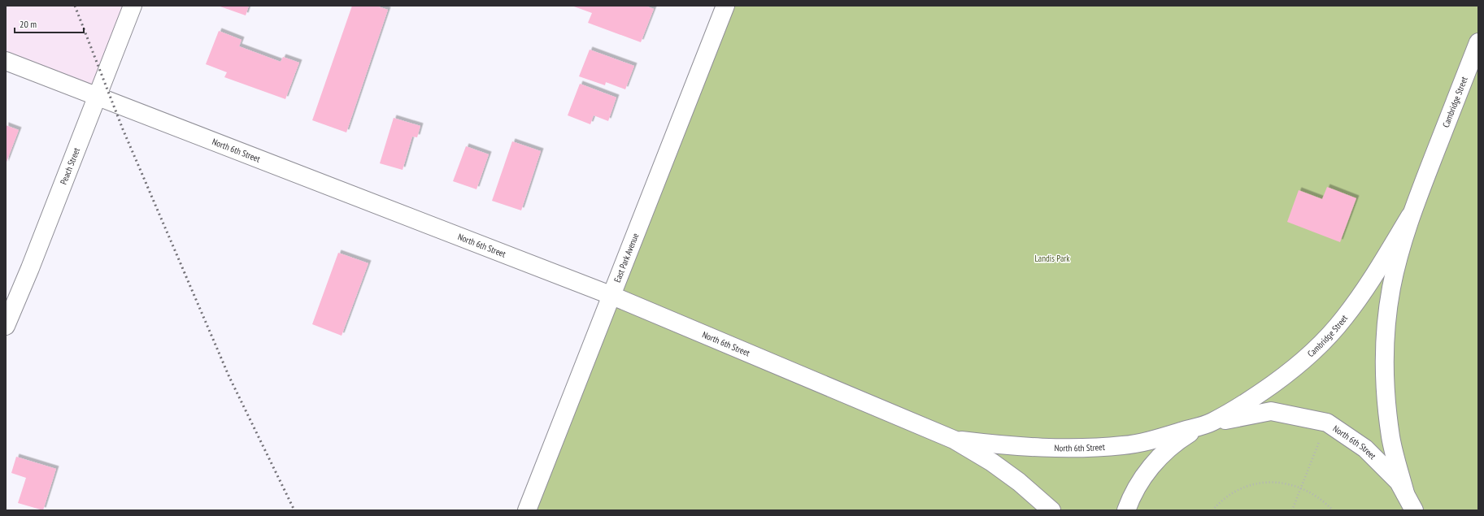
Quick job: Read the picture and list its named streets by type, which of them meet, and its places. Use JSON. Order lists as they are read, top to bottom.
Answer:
{
  "streets": {
    "street": [
      "Cambridge Street",
      "North 6th Street",
      "Peach Street",
      "East Park Avenue"
    ]
  },
  "crossings": [
    ["Cambridge Street", "North 6th Street"],
    ["North 6th Street", "Peach Street"],
    ["North 6th Street", "East Park Avenue"]
  ],
  "parks": ["Landis Park"],
  "scale_bar": "20 m"
}
